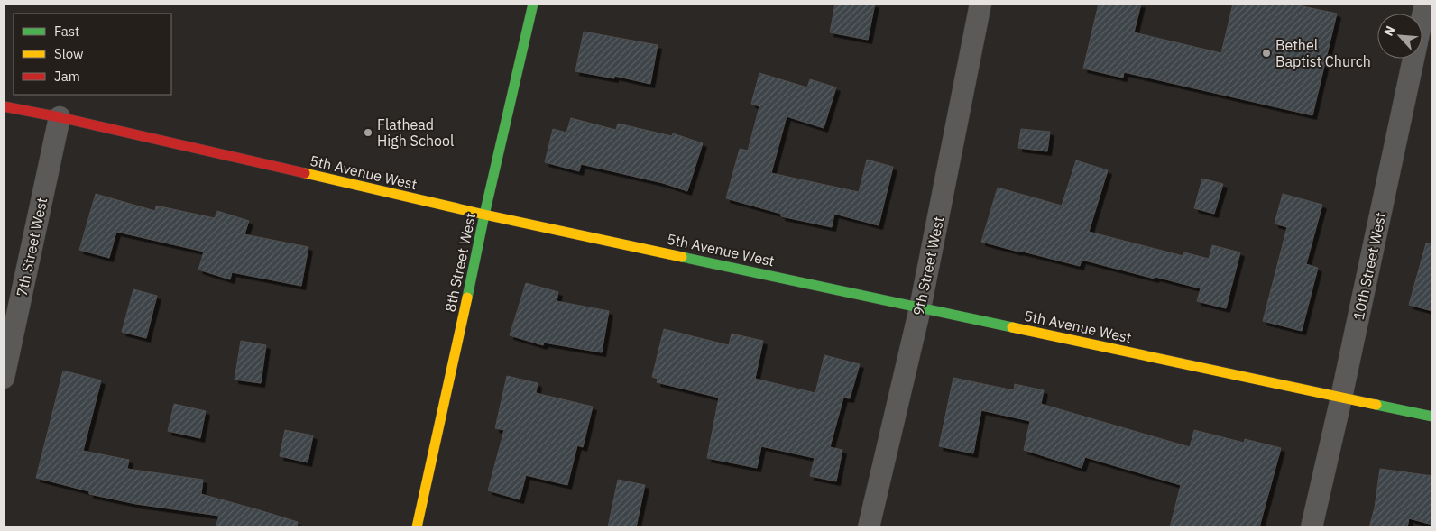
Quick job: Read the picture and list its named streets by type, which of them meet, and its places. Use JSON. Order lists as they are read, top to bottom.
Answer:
{
  "streets": {
    "street": [
      "5th Avenue West",
      "7th Street West",
      "8th Street West",
      "9th Street West",
      "10th Street West"
    ]
  },
  "crossings": [
    ["5th Avenue West", "7th Street West"],
    ["5th Avenue West", "8th Street West"],
    ["5th Avenue West", "9th Street West"],
    ["5th Avenue West", "10th Street West"]
  ],
  "places": ["Bethel Baptist Church", "Flathead High School"],
  "legend": ["Fast", "Slow", "Jam"],
  "north": "top left"
}
